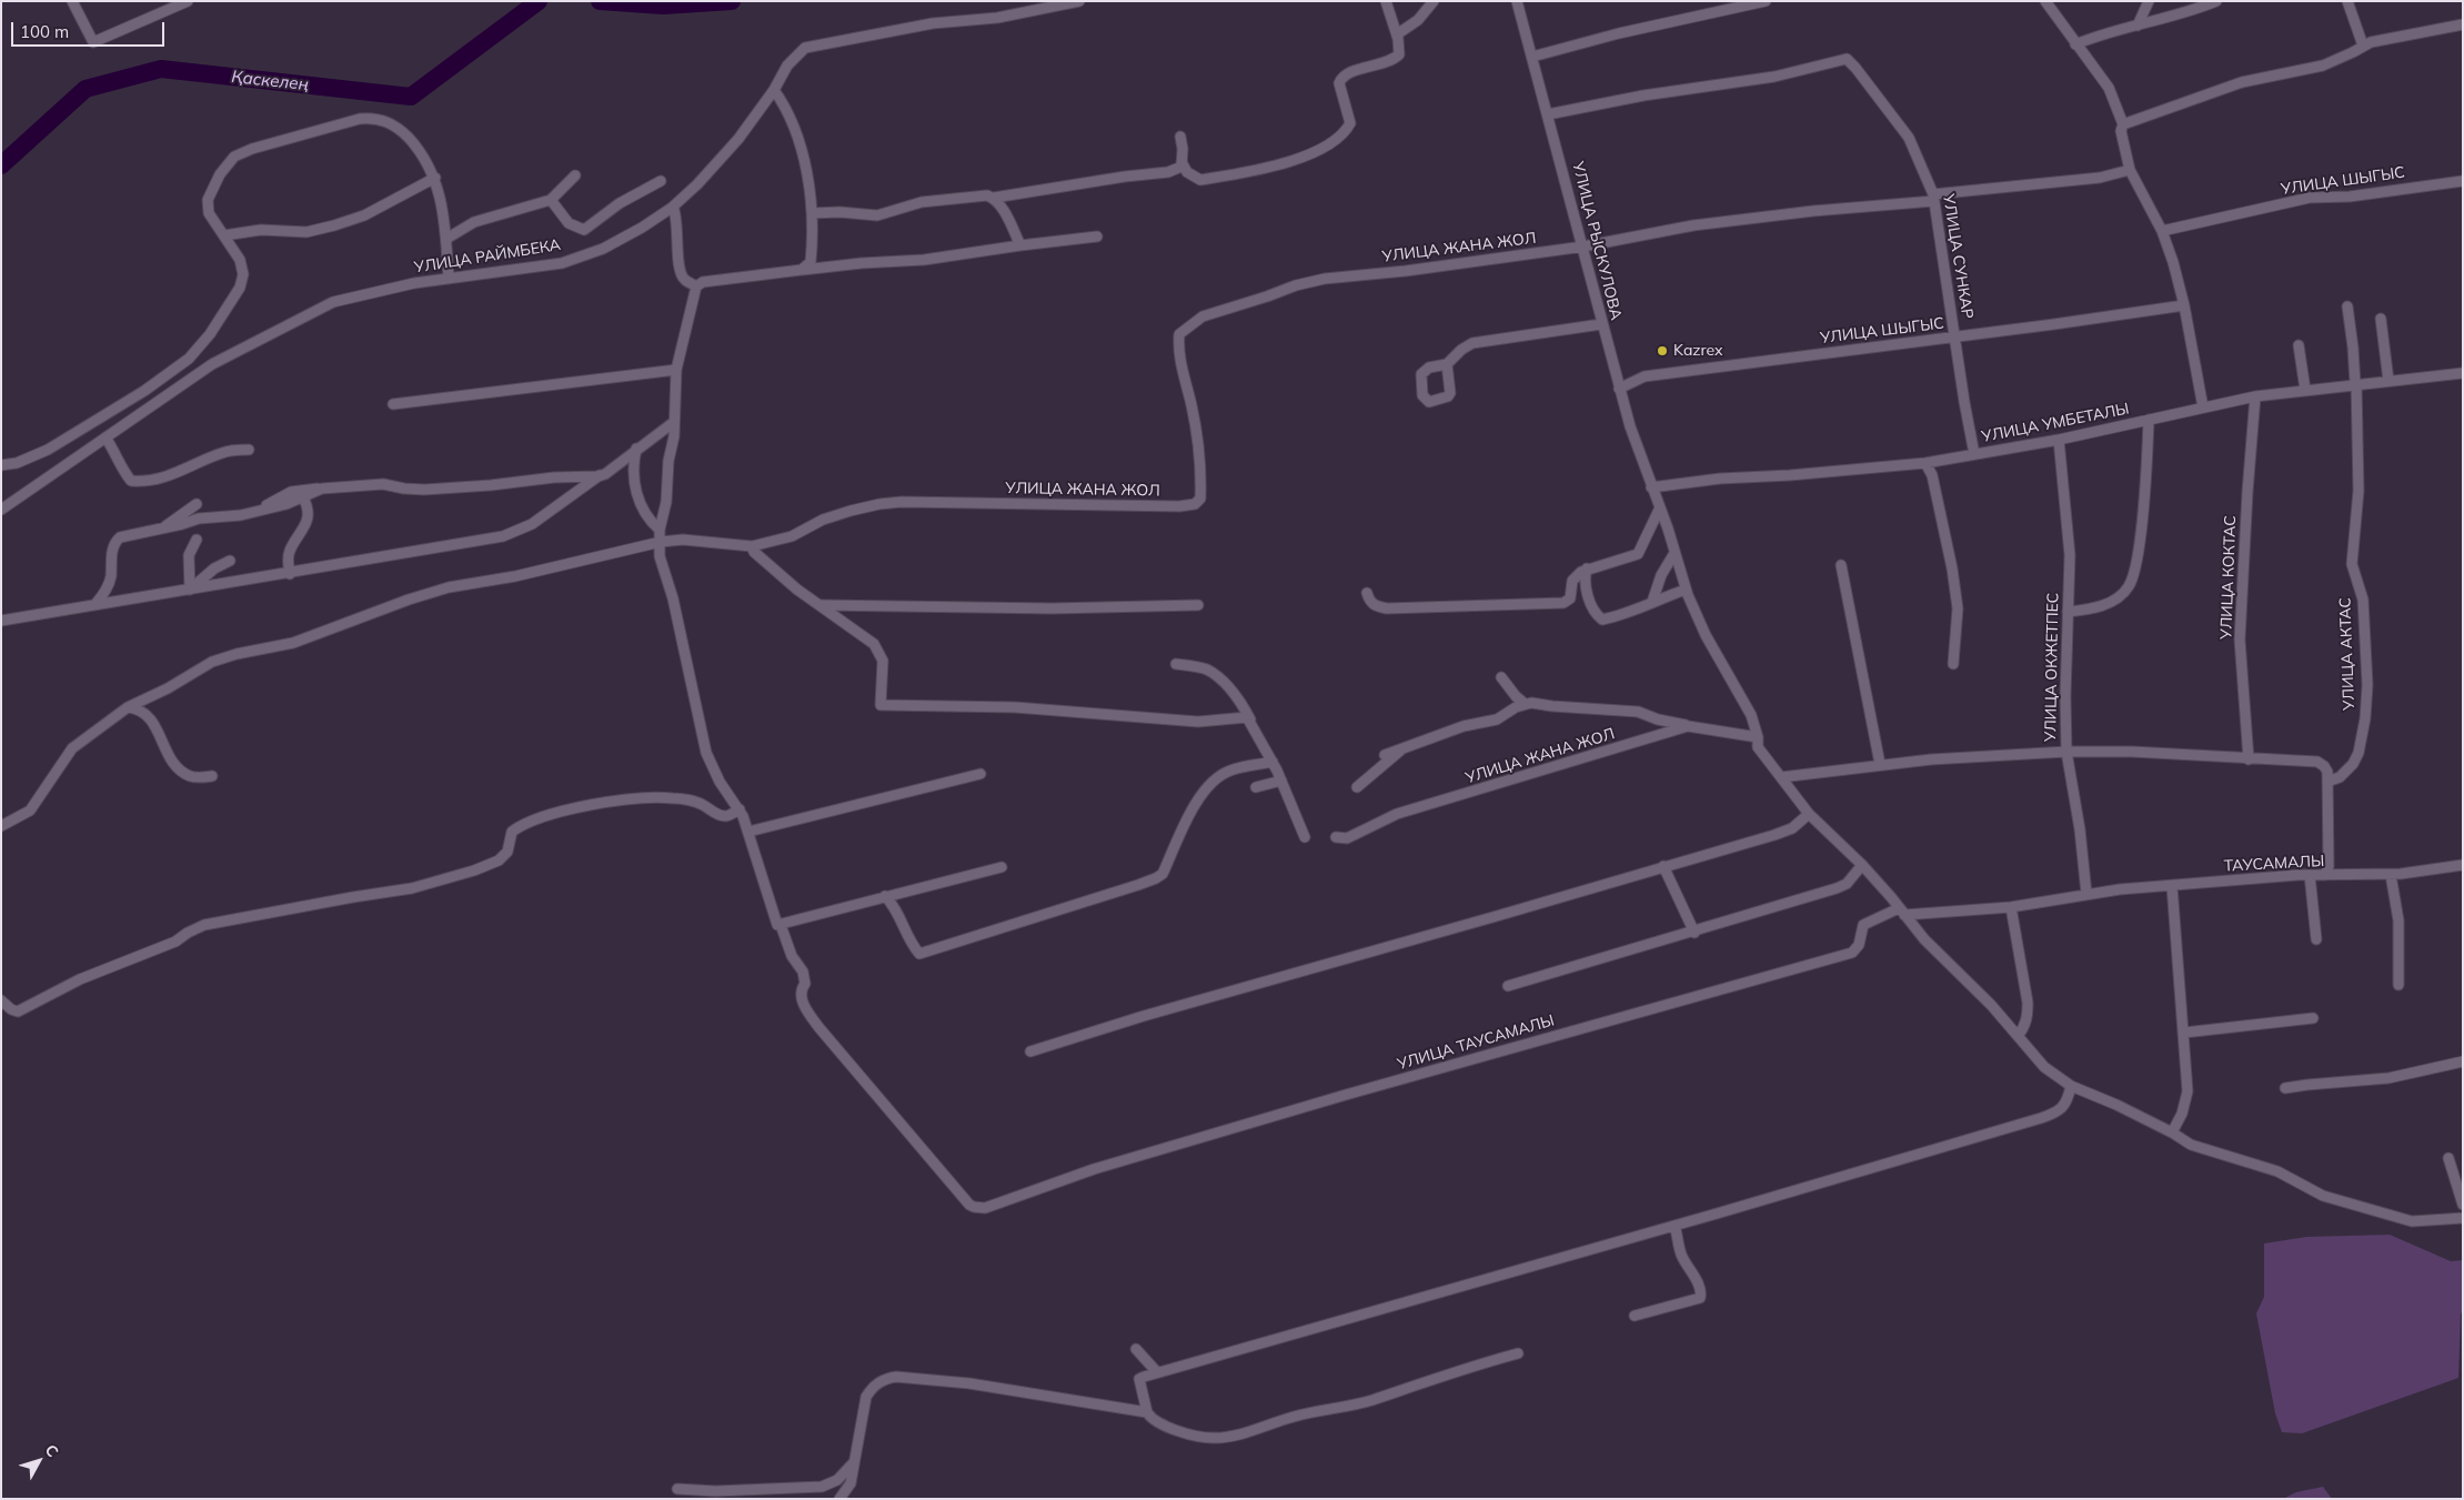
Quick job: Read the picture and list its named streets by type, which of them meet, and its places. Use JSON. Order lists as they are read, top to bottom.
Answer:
{
  "streets": {
    "street": [
      "УЛИЦА ШЫГЫС",
      "УЛИЦА РЫСКУЛОВА",
      "УЛИЦА ЖАНА ЖОЛ",
      "УЛИЦА РАЙМБЕКА",
      "УЛИЦА СУНКАР",
      "УЛИЦА УМБЕТАЛЫ",
      "УЛИЦА КОКТАС",
      "УЛИЦА АКТАС",
      "УЛИЦА ОКЖЕТПЕС",
      "ТАУСАМАЛЫ",
      "УЛИЦА ТАУСАМАЛЫ"
    ]
  },
  "crossings": [
    ["УЛИЦА ШЫГЫС", "УЛИЦА РЫСКУЛОВА"],
    ["УЛИЦА ШЫГЫС", "УЛИЦА СУНКАР"],
    ["УЛИЦА РЫСКУЛОВА", "УЛИЦА ЖАНА ЖОЛ"],
    ["УЛИЦА РЫСКУЛОВА", "УЛИЦА СУНКАР"],
    ["УЛИЦА РЫСКУЛОВА", "УЛИЦА УМБЕТАЛЫ"],
    ["УЛИЦА РЫСКУЛОВА", "УЛИЦА ТАУСАМАЛЫ"],
    ["УЛИЦА ЖАНА ЖОЛ", "УЛИЦА СУНКАР"],
    ["УЛИЦА СУНКАР", "УЛИЦА УМБЕТАЛЫ"],
    ["УЛИЦА УМБЕТАЛЫ", "УЛИЦА КОКТАС"],
    ["УЛИЦА УМБЕТАЛЫ", "УЛИЦА АКТАС"],
    ["УЛИЦА УМБЕТАЛЫ", "УЛИЦА ОКЖЕТПЕС"],
    ["УЛИЦА ОКЖЕТПЕС", "ТАУСАМАЛЫ"],
    ["УЛИЦА ОКЖЕТПЕС", "УЛИЦА ТАУСАМАЛЫ"],
    ["ТАУСАМАЛЫ", "УЛИЦА ТАУСАМАЛЫ"]
  ],
  "water": ["Қаскелең"],
  "places": ["Kazrex"],
  "scale_bar": "100 m",
  "north": "top right"
}
